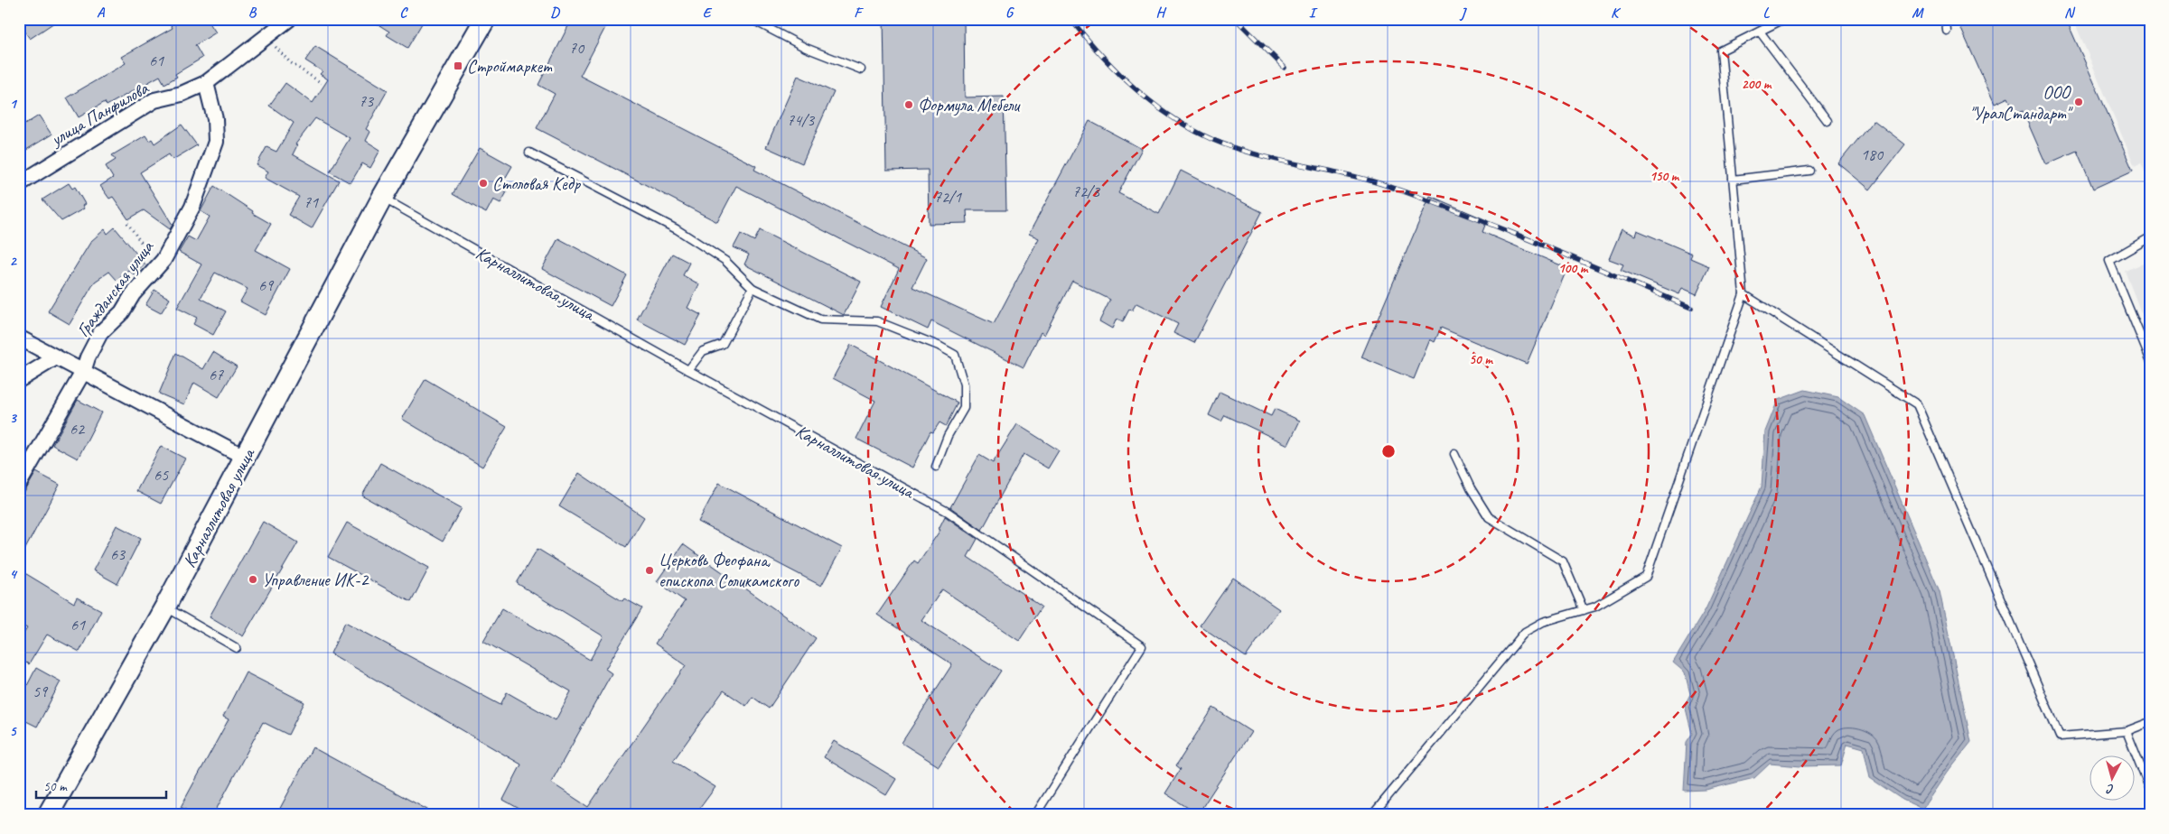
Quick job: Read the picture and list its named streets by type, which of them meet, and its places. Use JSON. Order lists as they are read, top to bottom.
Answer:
{
  "streets": {
    "street": ["улица Панфилова", "Карналлитовая улица", "Гражданская улица"]
  },
  "crossings": [
    ["улица Панфилова", "Гражданская улица"]
  ],
  "places": {
    "transit": ["Строймаркет"],
    "other": [
      "ООО \"УралСтандарт\"",
      "Формула Мебели",
      "Столовая Кедр",
      "Церковь Феофана, епископа Соликамского",
      "Управление ИК-2"
    ]
  },
  "house_numbers": [
    "70",
    "61",
    "73",
    "74/3",
    "180",
    "72/3",
    "72/1",
    "71",
    "69",
    "67",
    "62",
    "65",
    "63",
    "61",
    "59"
  ],
  "scale_bar": "50 m",
  "north": "bottom",
  "grid": {
    "columns": [
      "A",
      "B",
      "C",
      "D",
      "E",
      "F",
      "G",
      "H",
      "I",
      "J",
      "K",
      "L",
      "M",
      "N"
    ],
    "rows": [
      "1",
      "2",
      "3",
      "4",
      "5"
    ]
  },
  "rings": [
    "200 m",
    "150 m",
    "100 m",
    "50 m"
  ]
}
